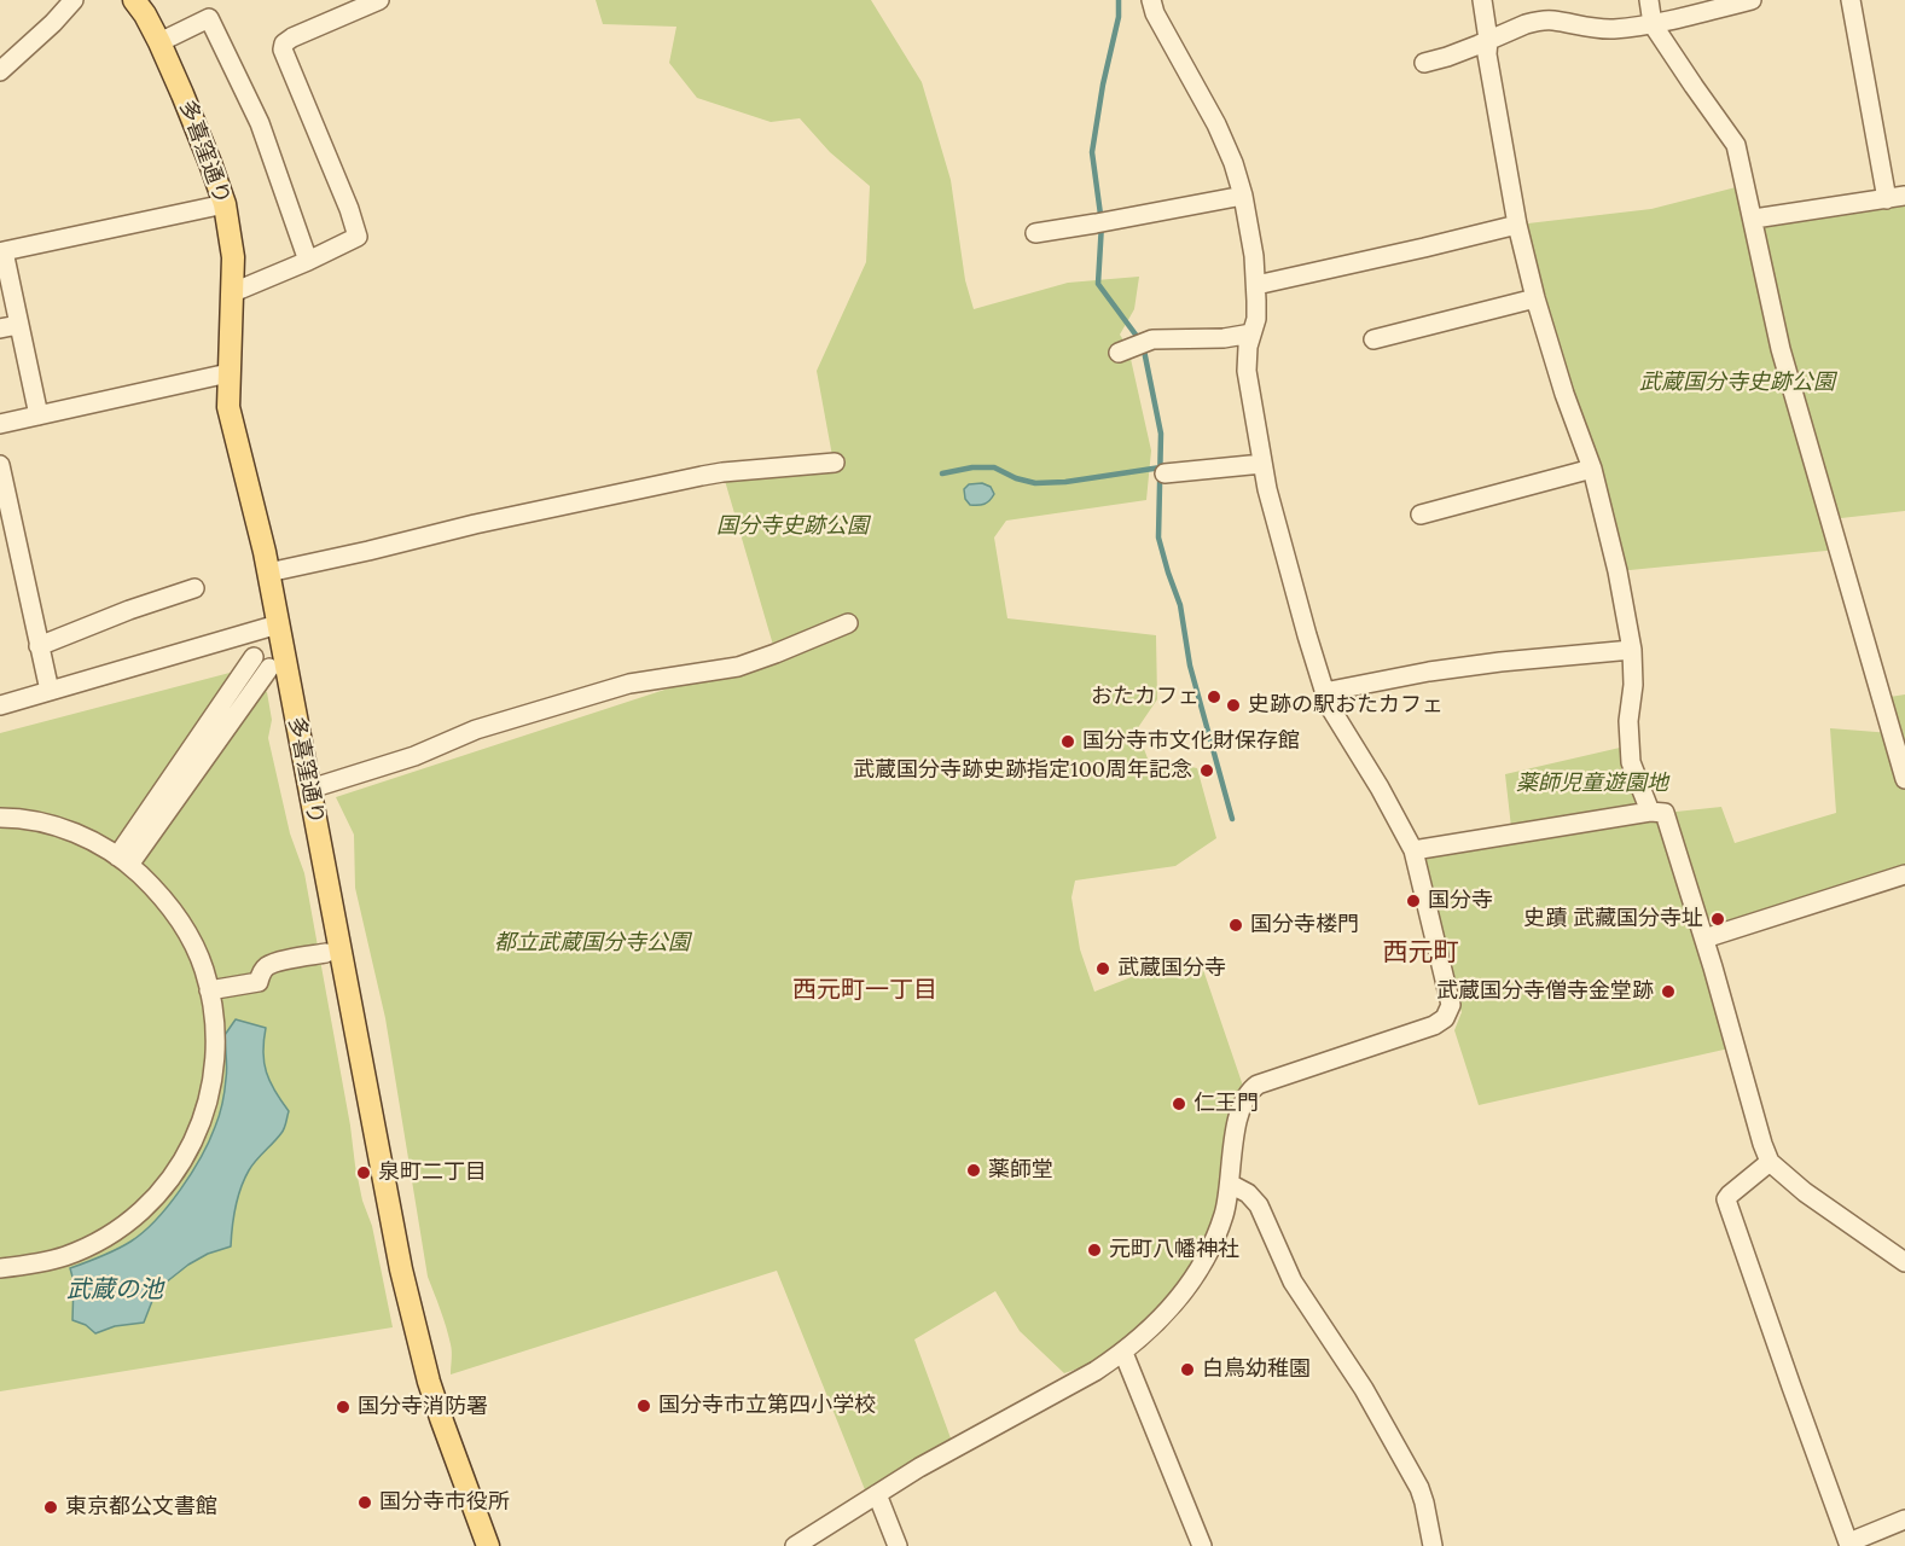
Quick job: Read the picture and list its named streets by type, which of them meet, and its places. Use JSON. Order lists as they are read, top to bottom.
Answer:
{
  "streets": {
    "main road": ["多喜窪通り"]
  },
  "districts": ["西元町", "西元町一丁目"],
  "water": ["武蔵の池"],
  "parks": [
    "武蔵国分寺史跡公園",
    "国分寺史跡公園",
    "薬師児童遊園地",
    "都立武蔵国分寺公園"
  ],
  "places": [
    "おたカフェ",
    "史跡の駅おたカフェ",
    "国分寺市文化財保存館",
    "武蔵国分寺跡史跡指定100周年記念",
    "国分寺",
    "史蹟 武藏国分寺址",
    "国分寺楼門",
    "武蔵国分寺",
    "武蔵国分寺僧寺金堂跡",
    "仁王門",
    "薬師堂",
    "泉町二丁目",
    "元町八幡神社",
    "白鳥幼稚園",
    "国分寺市立第四小学校",
    "国分寺消防署",
    "国分寺市役所",
    "東京都公文書館"
  ]
}
